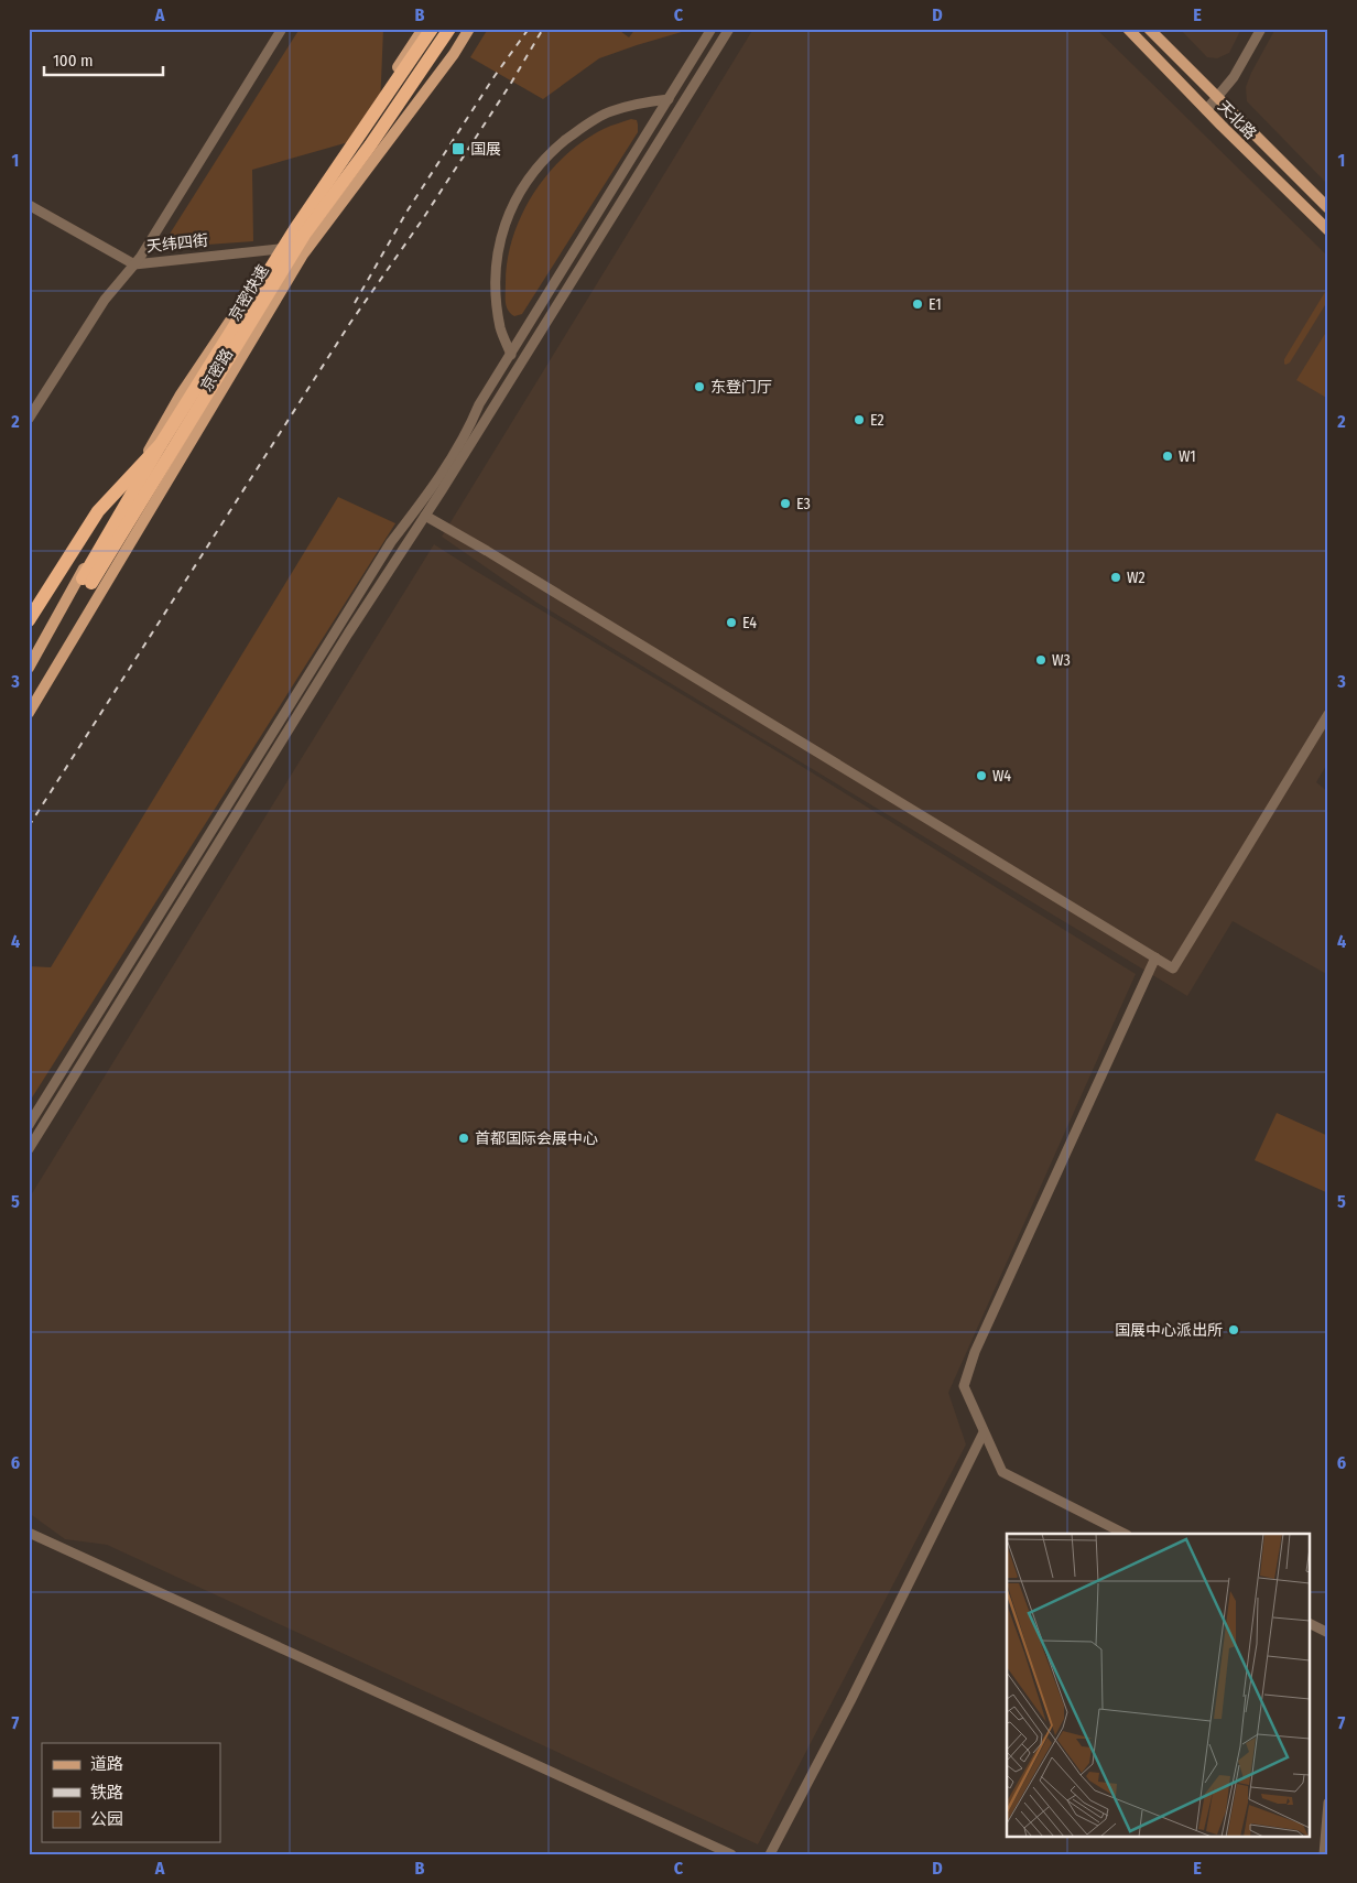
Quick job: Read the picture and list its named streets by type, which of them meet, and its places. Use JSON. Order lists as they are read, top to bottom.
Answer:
{
  "streets": {
    "highway": ["京密快速"],
    "main road": ["天北路", "京密路"],
    "street": ["天纬四街"]
  },
  "crossings": [
    ["天纬四街", "京密路"]
  ],
  "places": {
    "transit": ["国展"],
    "other": [
      "E1",
      "东登门厅",
      "E2",
      "W1",
      "E3",
      "W2",
      "E4",
      "W3",
      "W4",
      "首都国际会展中心",
      "国展中心派出所"
    ]
  },
  "legend": ["道路", "铁路", "公园"],
  "scale_bar": "100 m",
  "grid": {
    "columns": [
      "A",
      "B",
      "C",
      "D",
      "E"
    ],
    "rows": [
      "1",
      "2",
      "3",
      "4",
      "5",
      "6",
      "7"
    ]
  }
}
